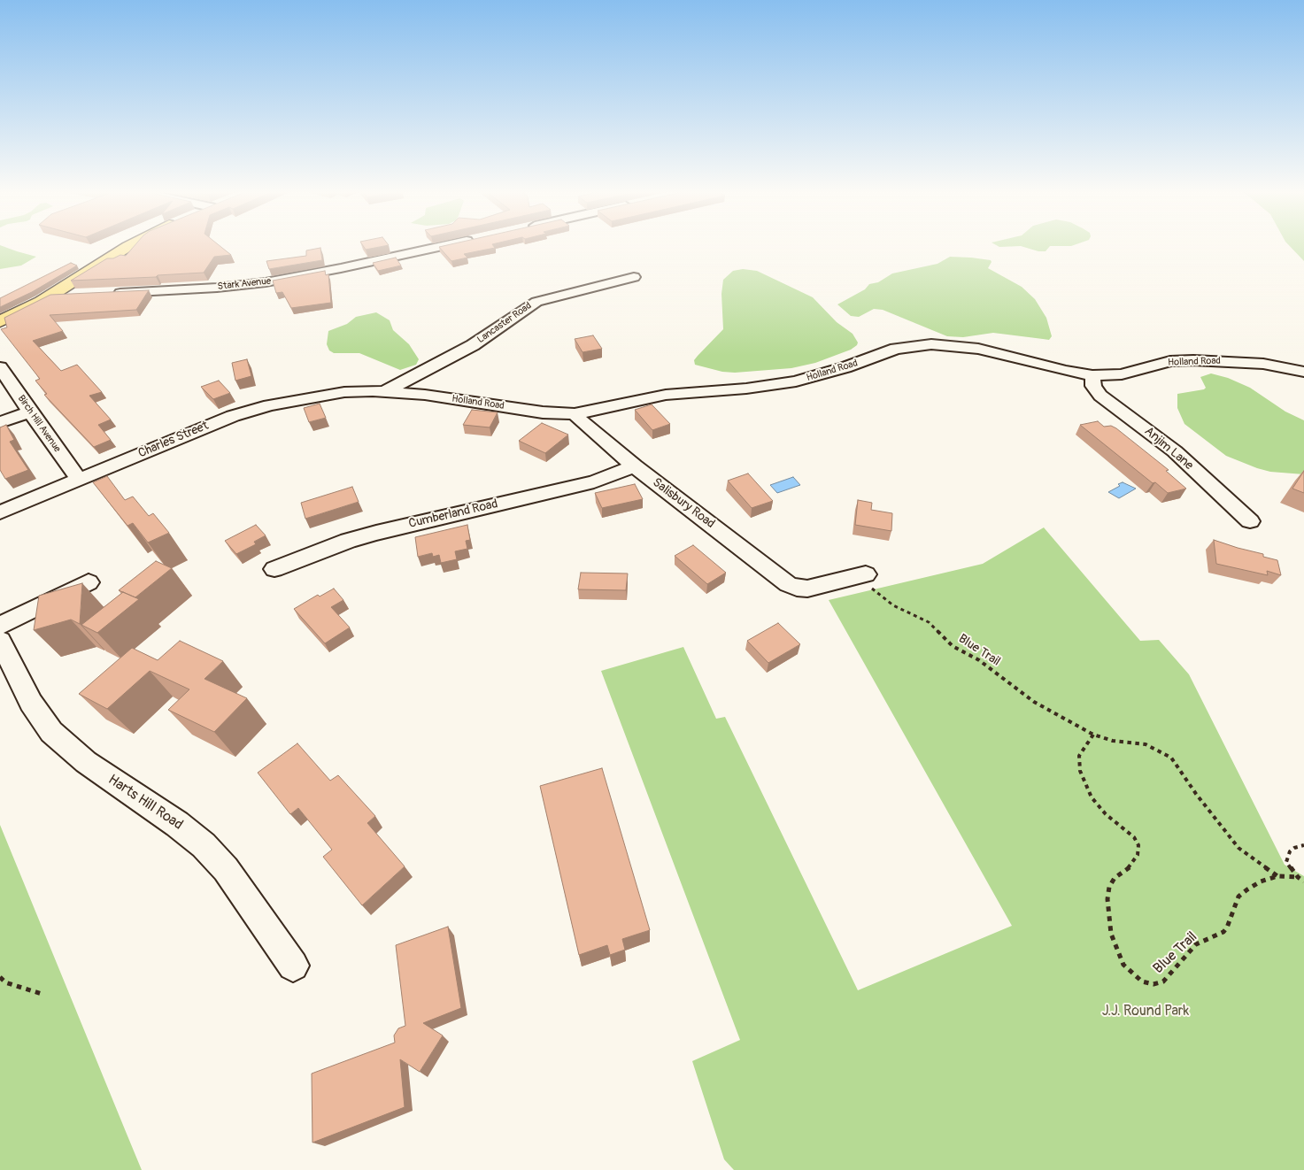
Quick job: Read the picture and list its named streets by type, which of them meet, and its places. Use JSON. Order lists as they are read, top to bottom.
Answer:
{
  "streets": {
    "street": [
      "Stark Avenue",
      "Lancaster Road",
      "Holland Road",
      "Birch Hill Avenue",
      "Charles Street",
      "Anjim Lane",
      "Salisbury Road",
      "Cumberland Road",
      "Harts Hill Road"
    ],
    "path": ["Blue Trail"]
  },
  "crossings": [
    ["Lancaster Road", "Holland Road"],
    ["Holland Road", "Charles Street"],
    ["Holland Road", "Anjim Lane"],
    ["Holland Road", "Salisbury Road"],
    ["Birch Hill Avenue", "Charles Street"],
    ["Salisbury Road", "Cumberland Road"],
    ["Salisbury Road", "Blue Trail"]
  ],
  "parks": ["J.J. Round Park"]
}
